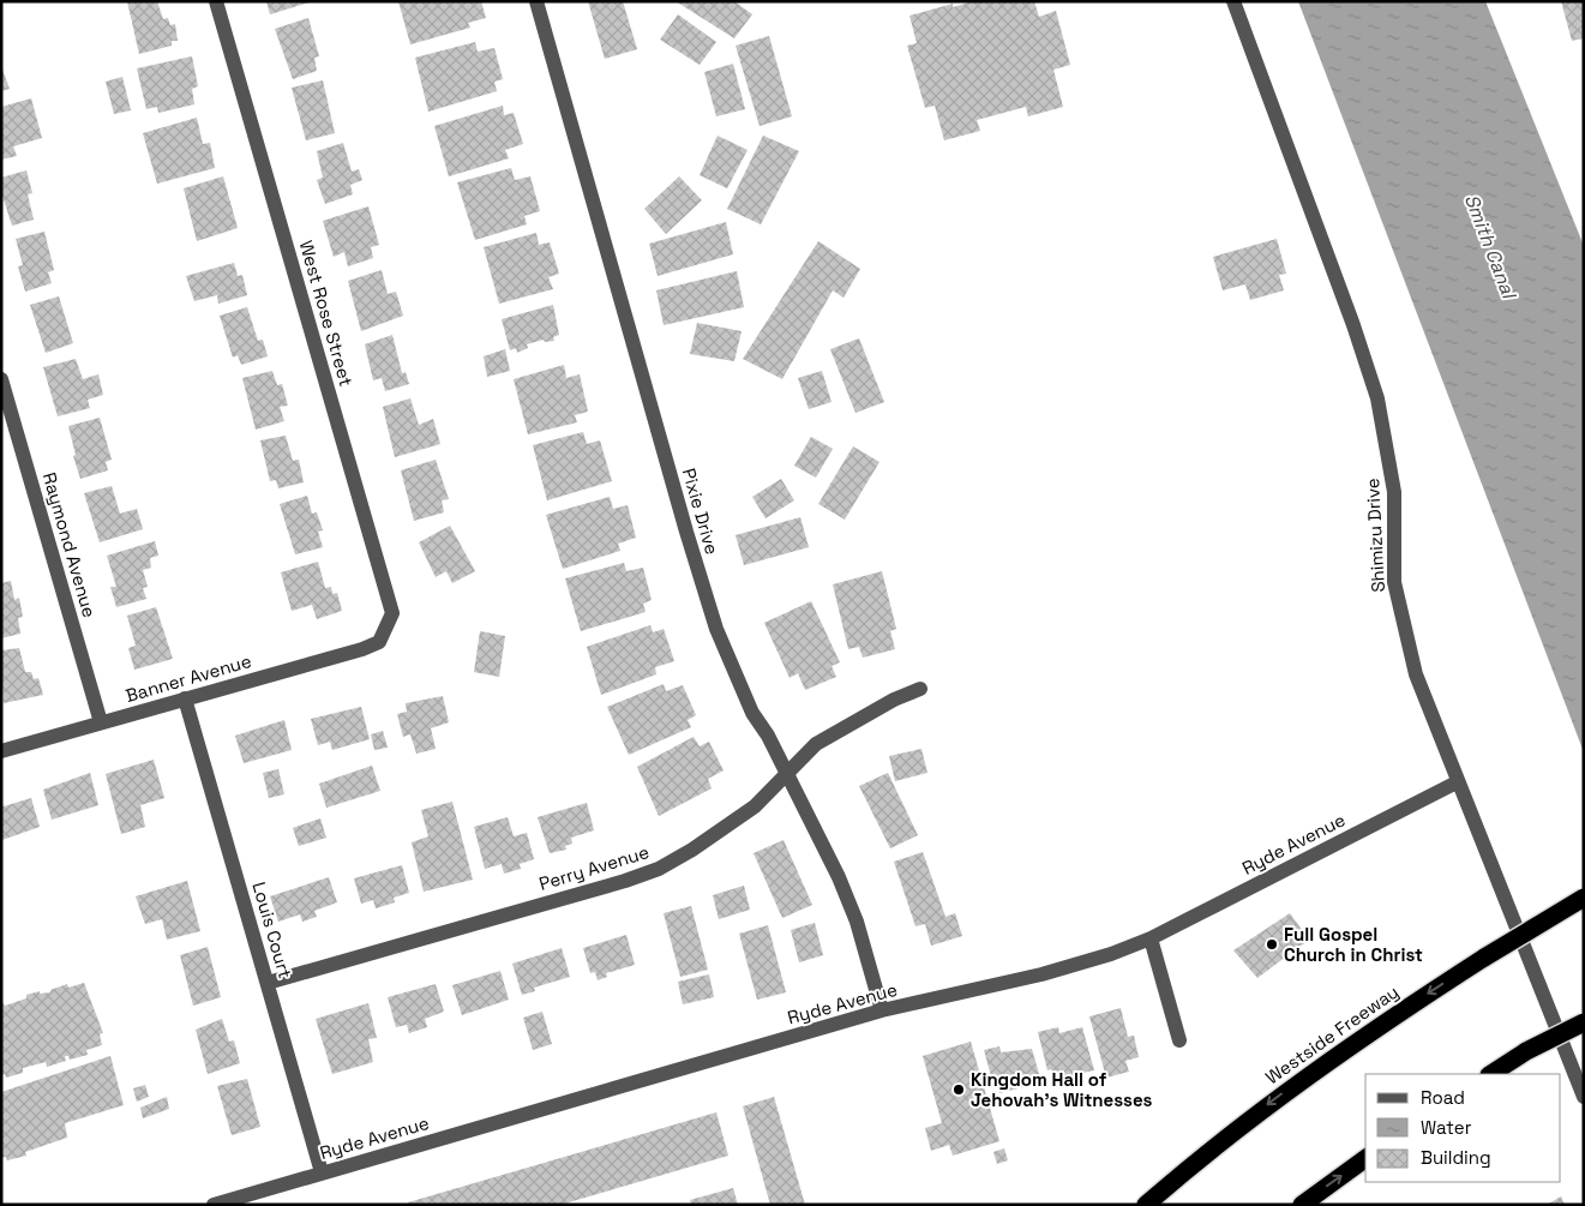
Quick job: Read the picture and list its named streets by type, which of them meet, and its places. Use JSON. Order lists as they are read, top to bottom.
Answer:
{
  "streets": {
    "highway": ["Westside Freeway"],
    "street": [
      "West Rose Street",
      "Pixie Drive",
      "Shimizu Drive",
      "Raymond Avenue",
      "Banner Avenue",
      "Ryde Avenue",
      "Perry Avenue",
      "Louis Court"
    ]
  },
  "crossings": [
    ["West Rose Street", "Banner Avenue"],
    ["Pixie Drive", "Ryde Avenue"],
    ["Pixie Drive", "Perry Avenue"],
    ["Shimizu Drive", "Ryde Avenue"],
    ["Raymond Avenue", "Banner Avenue"],
    ["Banner Avenue", "Louis Court"],
    ["Ryde Avenue", "Louis Court"],
    ["Perry Avenue", "Louis Court"]
  ],
  "water": ["Smith Canal"],
  "places": ["Full Gospel Church in Christ", "Kingdom Hall of Jehovah's Witnesses"],
  "legend": ["Road", "Water", "Building"]
}
